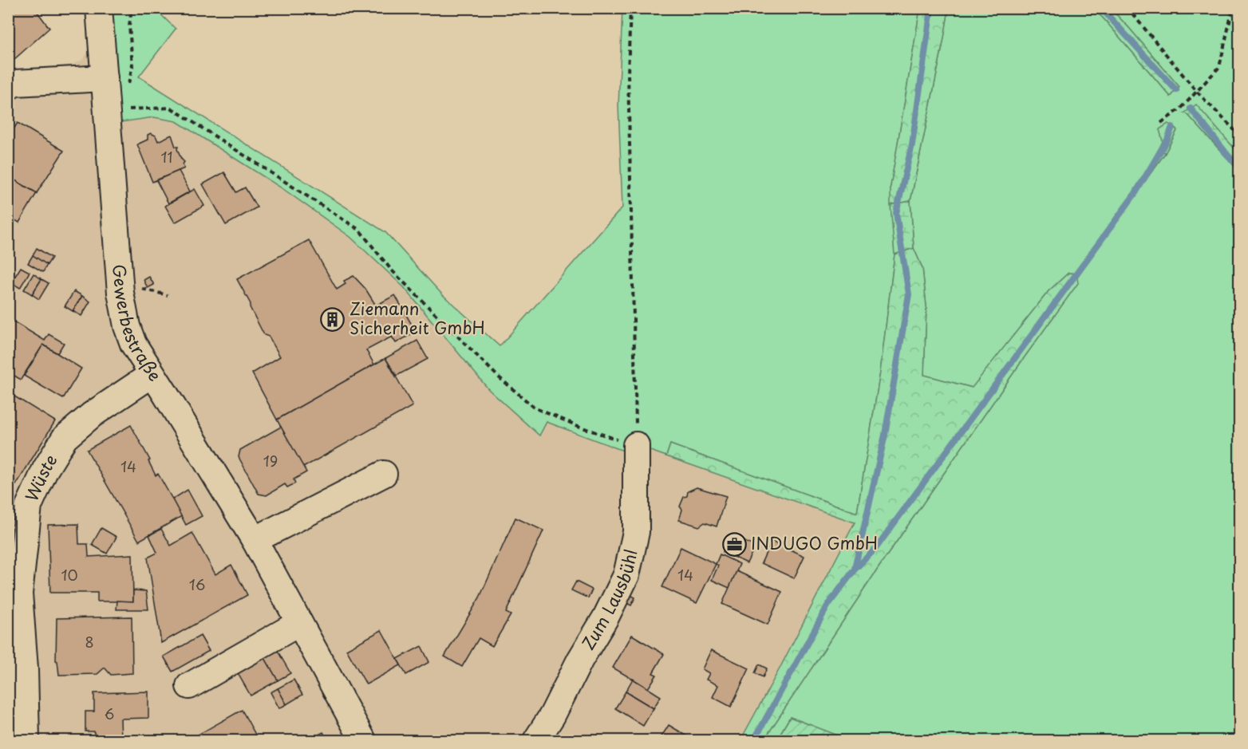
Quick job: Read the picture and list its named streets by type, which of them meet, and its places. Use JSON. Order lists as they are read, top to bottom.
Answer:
{
  "streets": {
    "street": ["Gewerbestraße", "Wüste", "Zum Lausbühl"]
  },
  "crossings": [
    ["Gewerbestraße", "Wüste"]
  ],
  "places": {
    "building": ["Ziemann Sicherheit GmbH"],
    "office": ["INDUGO GmbH"]
  },
  "house_numbers": [
    "11",
    "19",
    "14",
    "10",
    "14",
    "16",
    "8",
    "6"
  ]
}
